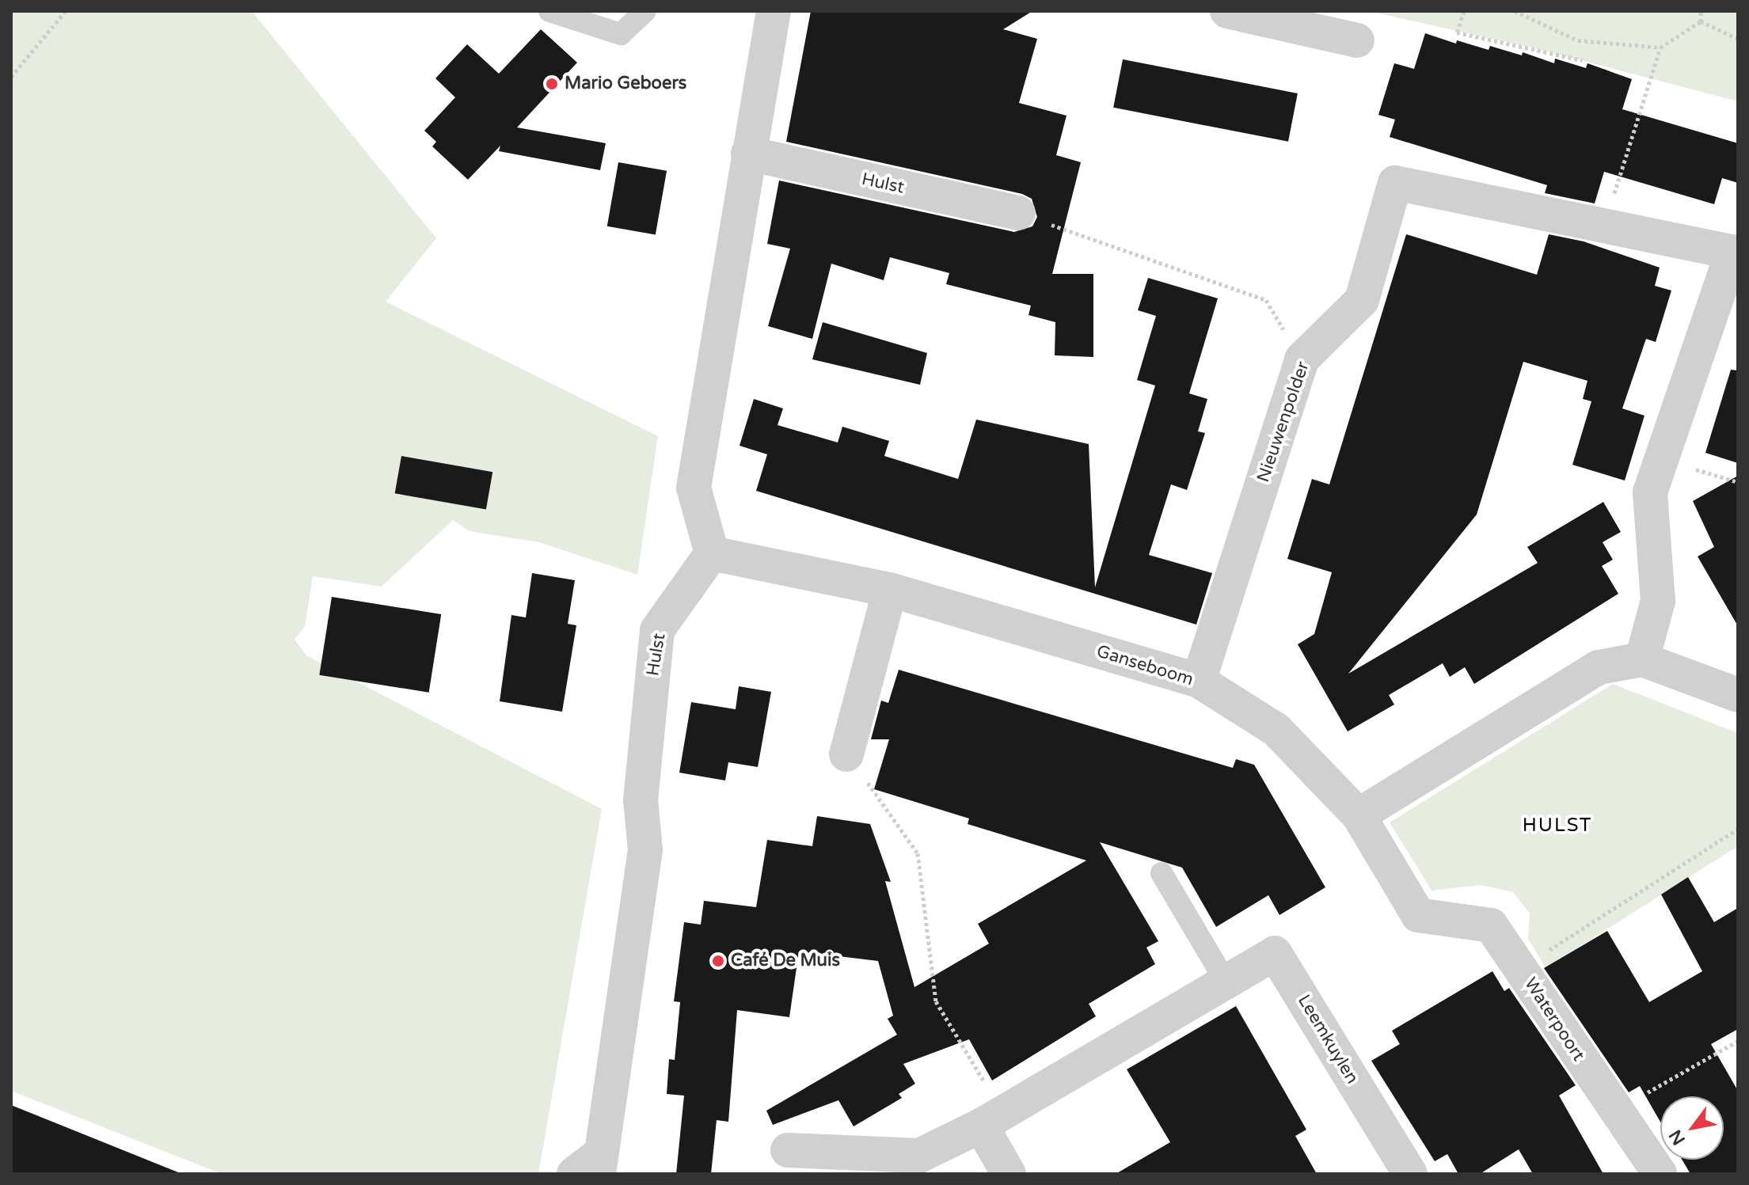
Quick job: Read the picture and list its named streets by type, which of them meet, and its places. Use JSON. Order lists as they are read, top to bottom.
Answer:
{
  "streets": {
    "street": [
      "Hulst",
      "Nieuwenpolder",
      "Ganseboom",
      "Waterpoort",
      "Leemkuylen"
    ]
  },
  "crossings": [
    ["Hulst", "Ganseboom"],
    ["Nieuwenpolder", "Ganseboom"],
    ["Ganseboom", "Waterpoort"]
  ],
  "districts": ["HULST"],
  "places": ["Mario Geboers", "Café De Muis"],
  "north": "bottom left"
}
